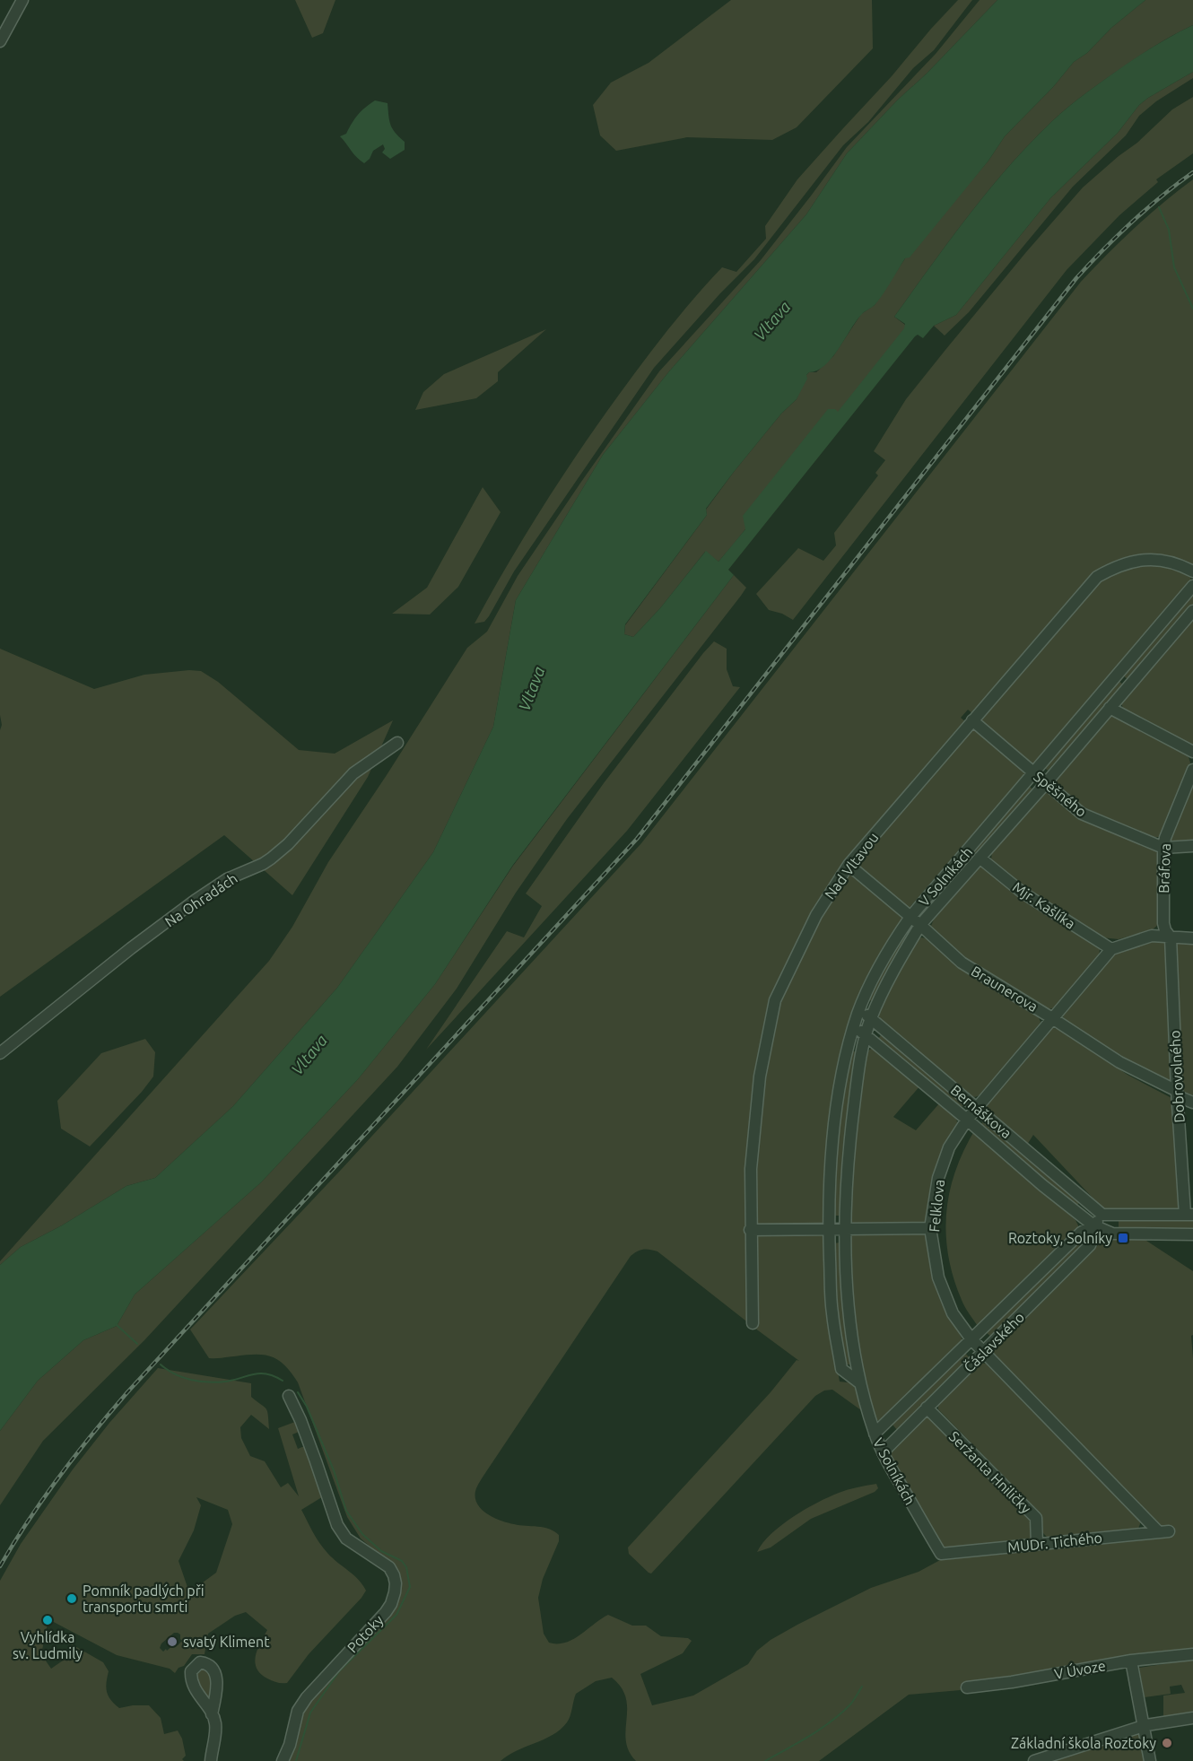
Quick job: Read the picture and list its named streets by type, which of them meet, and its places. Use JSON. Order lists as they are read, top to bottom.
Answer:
{
  "streets": {
    "street": [
      "Spěšného",
      "Nad Vltavou",
      "Bráfova",
      "V Solníkách",
      "Na Ohradách",
      "Mjr. Kašlíka",
      "Braunerova",
      "Dobrovolného",
      "Bernáškova",
      "Felklova",
      "Čáslavského",
      "Seržanta Hniličky",
      "MUDr. Tichého",
      "Potoky",
      "V Úvoze"
    ]
  },
  "crossings": [
    ["Spěšného", "Nad Vltavou"],
    ["Spěšného", "Bráfova"],
    ["Spěšného", "V Solníkách"],
    ["Nad Vltavou", "Braunerova"],
    ["Bráfova", "Dobrovolného"],
    ["V Solníkách", "Mjr. Kašlíka"],
    ["V Solníkách", "Braunerova"],
    ["V Solníkách", "Bernáškova"],
    ["V Solníkách", "Čáslavského"],
    ["V Solníkách", "MUDr. Tichého"],
    ["Mjr. Kašlíka", "Felklova"],
    ["Braunerova", "Dobrovolného"],
    ["Braunerova", "Felklova"],
    ["Bernáškova", "Felklova"],
    ["Bernáškova", "Čáslavského"],
    ["Felklova", "Čáslavského"],
    ["Felklova", "MUDr. Tichého"],
    ["Čáslavského", "Seržanta Hniličky"],
    ["Seržanta Hniličky", "MUDr. Tichého"]
  ],
  "water": ["Vltava"],
  "places": {
    "transit": ["Roztoky, Solníky"],
    "other": [
      "Pomník padlých při transportu smrti",
      "Vyhlídka sv. Ludmily",
      "svatý Kliment",
      "Základní škola Roztoky"
    ]
  }
}
